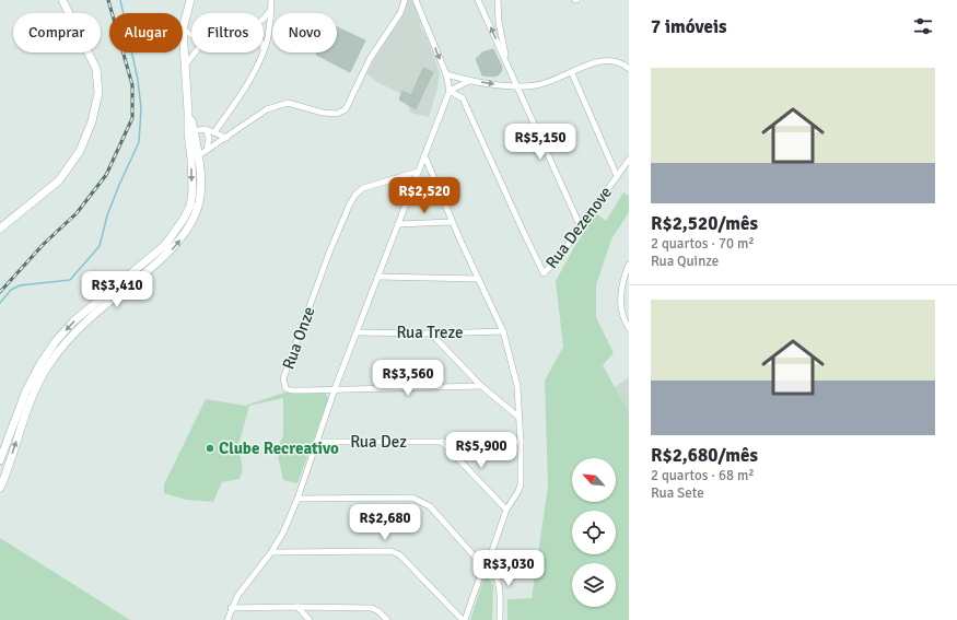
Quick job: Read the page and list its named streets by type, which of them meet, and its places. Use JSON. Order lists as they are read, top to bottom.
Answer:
{
  "streets": {
    "street": [
      "Rua Dezenove",
      "Rua Treze",
      "Rua Onze",
      "Rua Dez"
    ]
  },
  "places": ["Clube Recreativo"],
  "north": "top left",
  "page": {
    "heading": "7 imóveis",
    "chip": [
      "Comprar",
      "Alugar",
      "Filtros",
      "Novo"
    ],
    "list": [
      {
        "name": "R$2,520/mês",
        "note": "2 quartos · 70 m² · Rua Quinze"
      },
      {
        "name": "R$2,680/mês",
        "note": "2 quartos · 68 m² · Rua Sete"
      }
    ],
    "price": [
      "R$5,150",
      "R$2,520",
      "R$3,410",
      "R$3,560",
      "R$5,900",
      "R$2,680",
      "R$3,030"
    ]
  }
}
